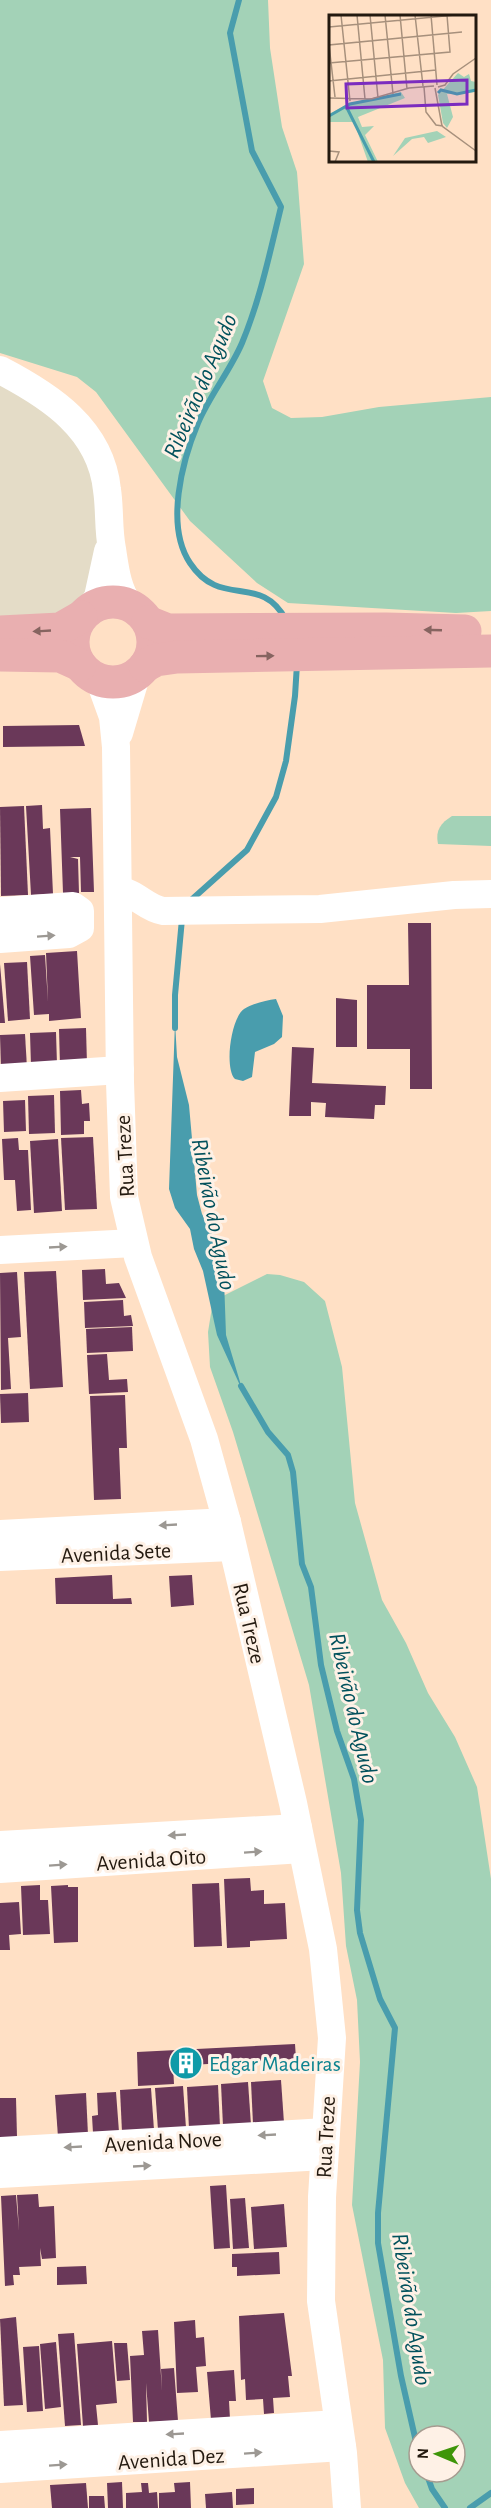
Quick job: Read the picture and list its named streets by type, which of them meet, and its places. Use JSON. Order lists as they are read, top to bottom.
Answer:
{
  "streets": {
    "street": [
      "Rua Treze",
      "Avenida Sete",
      "Avenida Oito",
      "Avenida Nove",
      "Avenida Dez"
    ]
  },
  "crossings": [
    ["Rua Treze", "Avenida Sete"],
    ["Rua Treze", "Avenida Oito"],
    ["Rua Treze", "Avenida Nove"],
    ["Rua Treze", "Avenida Dez"]
  ],
  "water": ["Ribeirão do Agudo"],
  "places": {
    "building": ["Edgar Madeiras"]
  },
  "north": "left"
}
